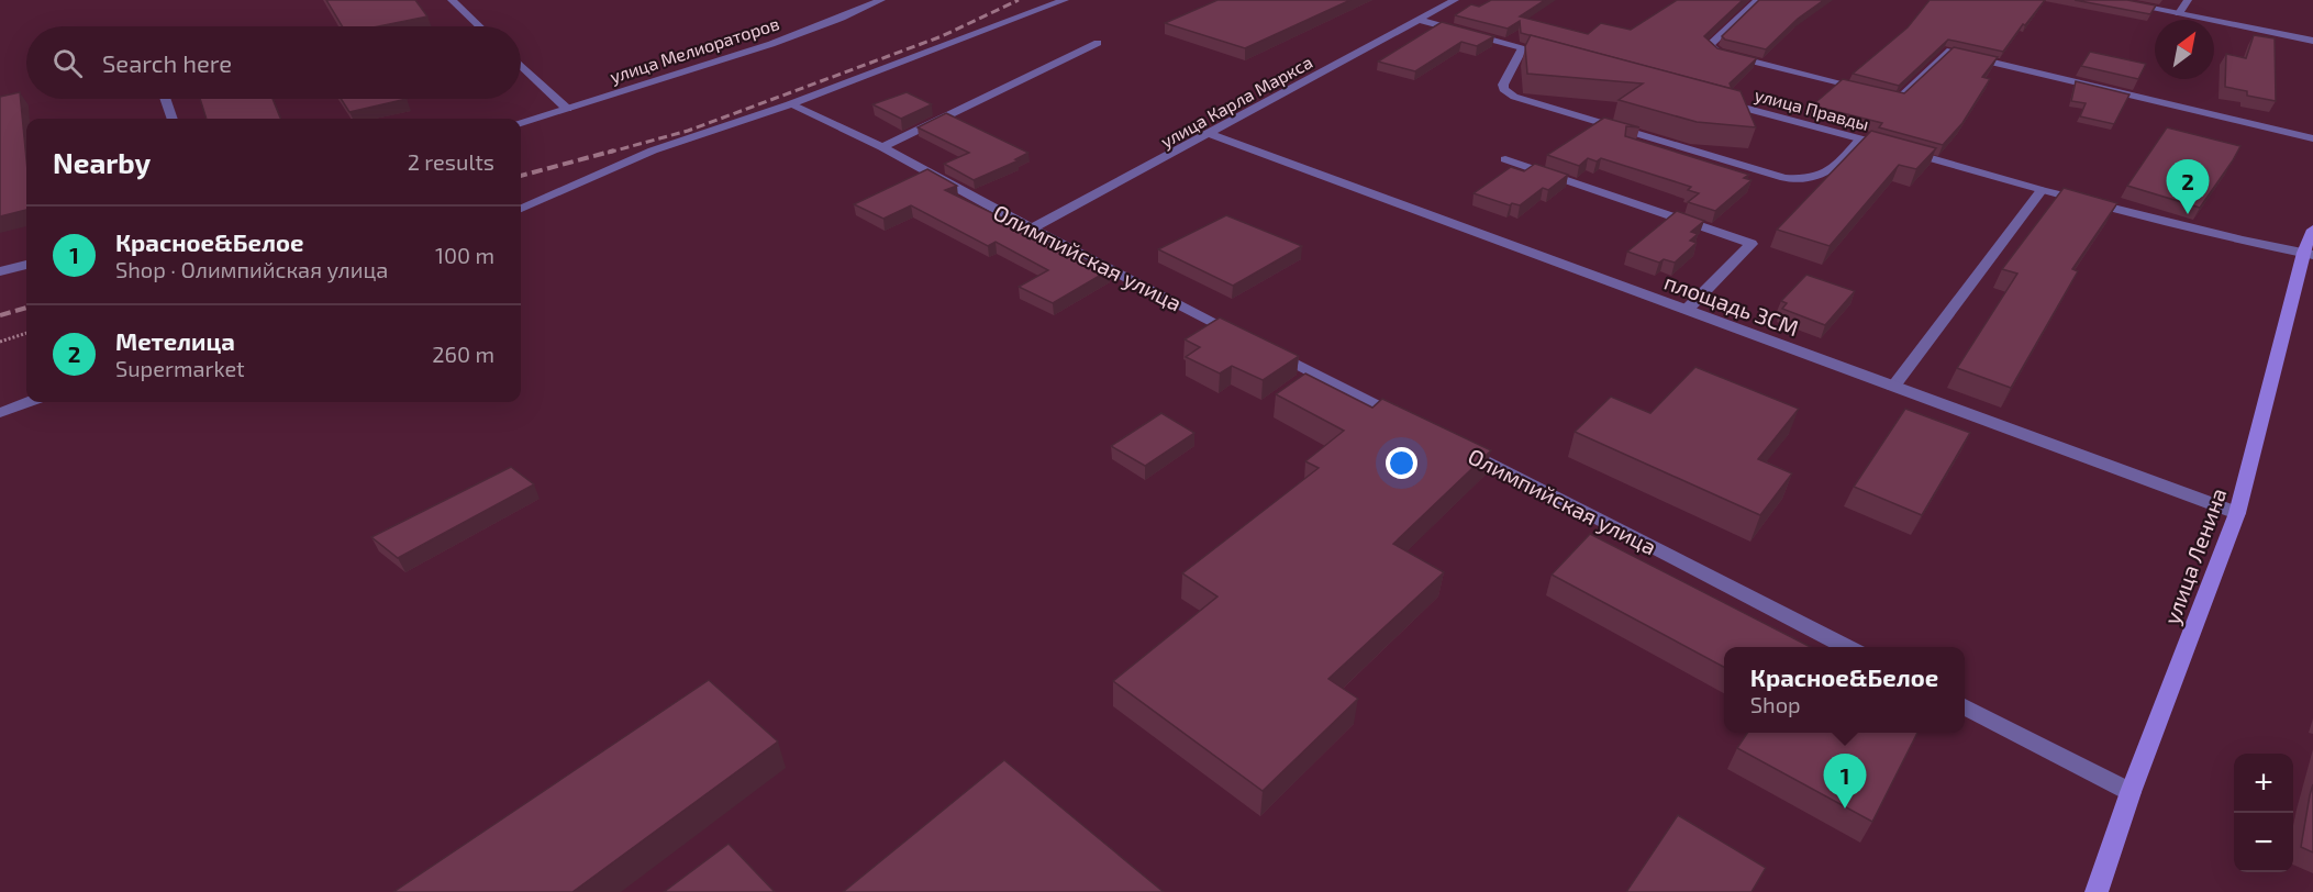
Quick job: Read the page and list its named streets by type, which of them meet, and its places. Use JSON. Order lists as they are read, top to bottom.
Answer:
{
  "streets": {
    "main road": ["улица Ленина"],
    "street": [
      "улица Мелиораторов",
      "улица Карла Маркса",
      "улица Правды",
      "Олимпийская улица",
      "площадь ЗСМ"
    ]
  },
  "crossings": [
    ["улица Карла Маркса", "Олимпийская улица"],
    ["улица Карла Маркса", "площадь ЗСМ"],
    ["улица Правды", "улица Ленина"],
    ["площадь ЗСМ", "улица Ленина"]
  ],
  "north": "top right",
  "page": {
    "search": "Search here",
    "heading": ["Nearby", "2 results"],
    "pins": ["2", "1"],
    "list": [
      {
        "mark": "1",
        "name": "Красное&Белое",
        "note": "Shop · Олимпийская улица",
        "value": "100 m"
      },
      {
        "mark": "2",
        "name": "Метелица",
        "note": "Supermarket",
        "value": "260 m"
      }
    ],
    "popup": ["Красное&Белое", "Shop"],
    "map_buttons": ["+", "−"]
  }
}
